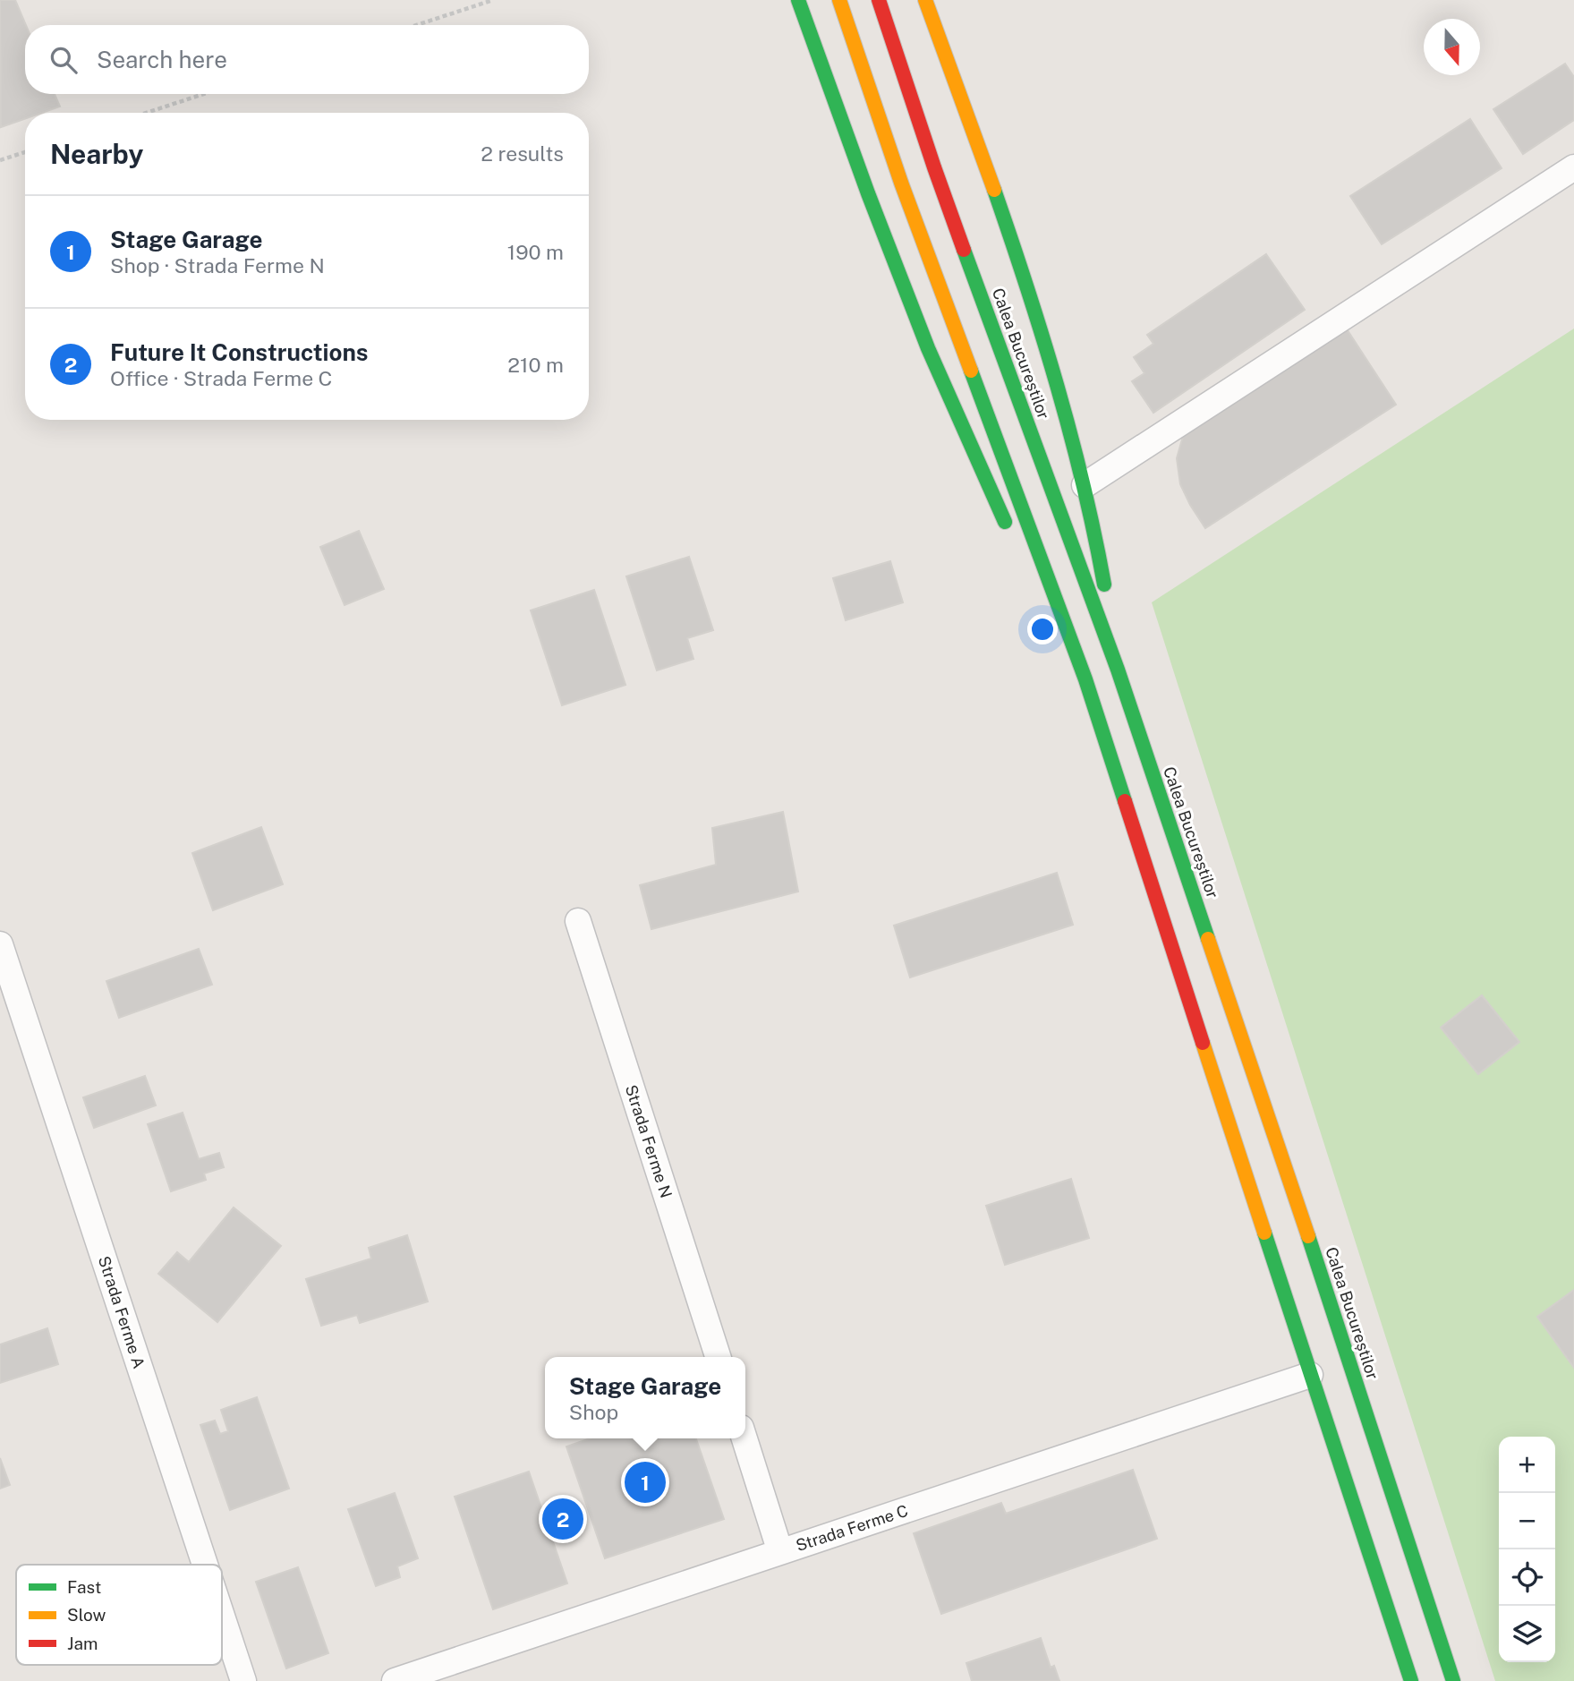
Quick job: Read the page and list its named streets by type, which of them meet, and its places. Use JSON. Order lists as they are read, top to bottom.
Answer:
{
  "streets": {
    "highway": ["Calea Bucureștilor"],
    "street": ["Strada Ferme N", "Strada Ferme A", "Strada Ferme C"]
  },
  "legend": ["Fast", "Slow", "Jam"],
  "north": "bottom",
  "page": {
    "search": "Search here",
    "heading": ["Nearby", "2 results"],
    "list": [
      {
        "mark": "1",
        "name": "Stage Garage",
        "note": "Shop · Strada Ferme N",
        "value": "190 m"
      },
      {
        "mark": "2",
        "name": "Future It Constructions",
        "note": "Office · Strada Ferme C",
        "value": "210 m"
      }
    ],
    "popup": ["Stage Garage", "Shop"],
    "map_buttons": ["+", "−"],
    "pins": ["1", "2"]
  }
}
